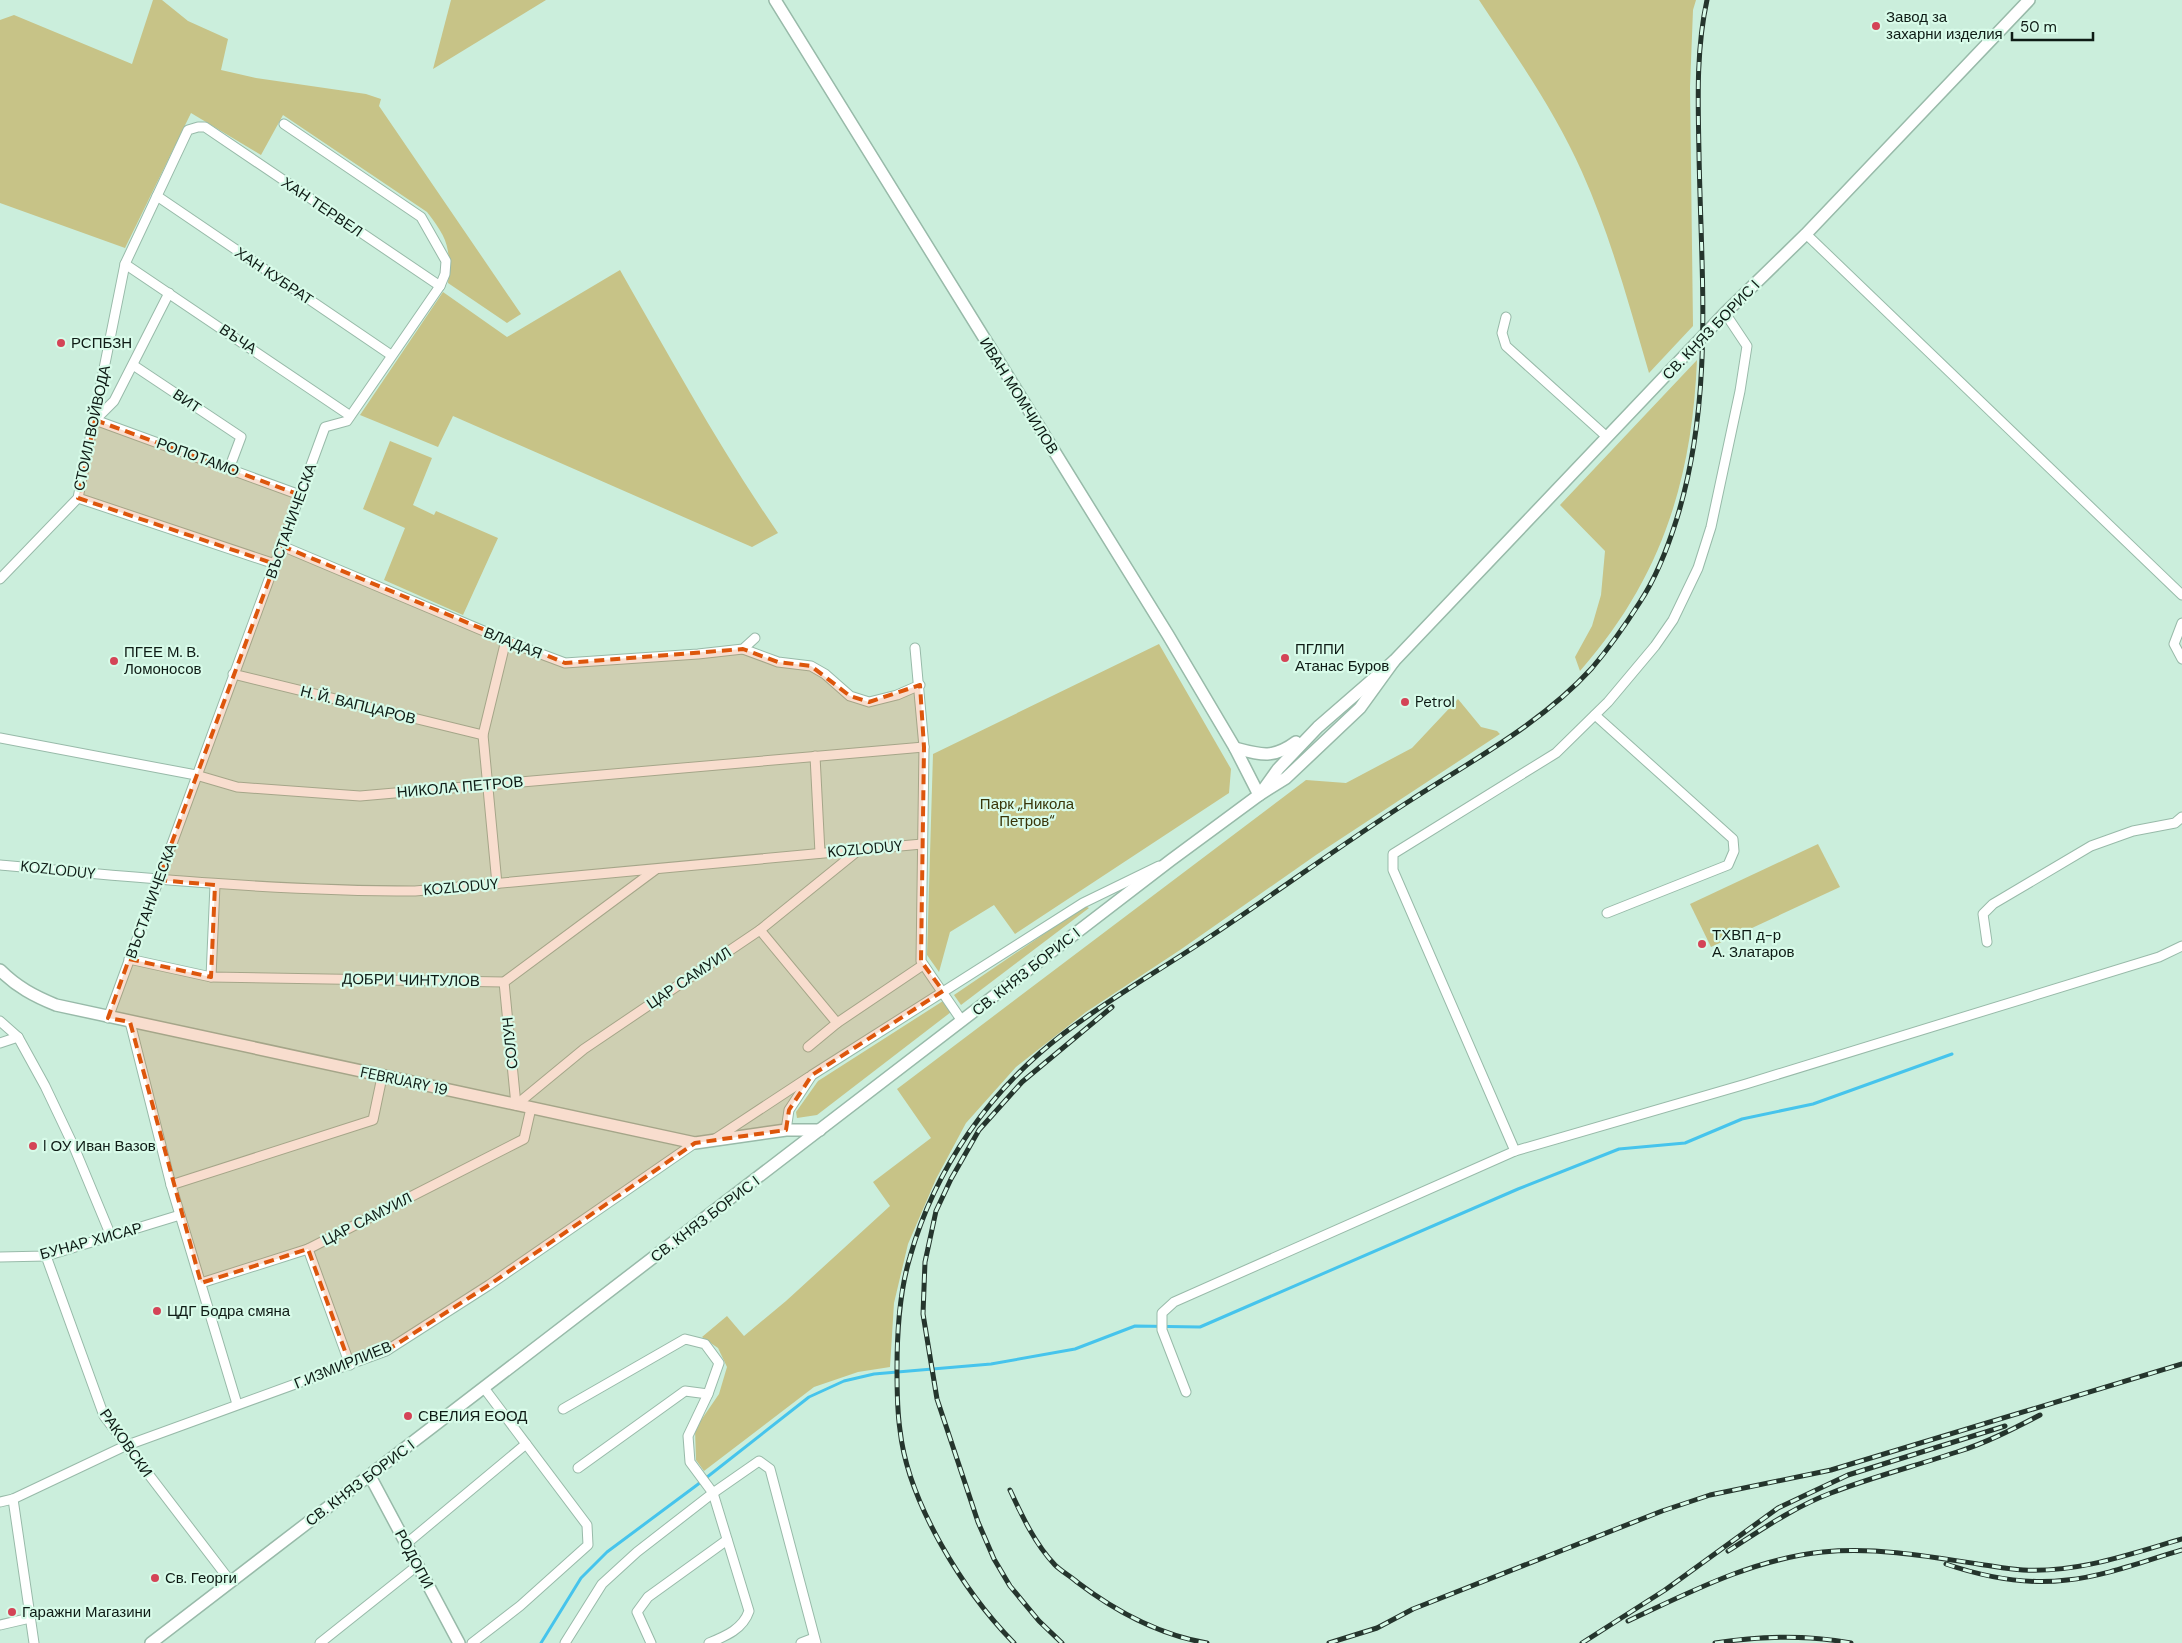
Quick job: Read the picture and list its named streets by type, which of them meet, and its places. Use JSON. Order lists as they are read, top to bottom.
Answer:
{
  "streets": {
    "street": [
      "ХАН ТЕРВЕЛ",
      "ХАН КУБРАТ",
      "СВ. КНЯЗ БОРИС I",
      "ВЪЧА",
      "ИВАН МОМЧИЛОВ",
      "ВИТ",
      "СТОИЛ ВОЙВОДА",
      "РОПОТАМО",
      "ВЪСТАНИЧЕСКА",
      "ВЛАДАЯ",
      "Н. Й. ВАПЦАРОВ",
      "НИКОЛА ПЕТРОВ",
      "KOZLODUY",
      "ЦАР САМУИЛ",
      "ДОБРИ ЧИНТУЛОВ",
      "СОЛУН",
      "FEBRUARY 19",
      "БУНАР ХИСАР",
      "Г.ИЗМИРЛИЕВ",
      "РАКОВСКИ",
      "РОДОПИ"
    ]
  },
  "crossings": [
    ["ХАН ТЕРВЕЛ", "СТОИЛ ВОЙВОДА"],
    ["ХАН ТЕРВЕЛ", "ВЪСТАНИЧЕСКА"],
    ["ХАН КУБРАТ", "СТОИЛ ВОЙВОДА"],
    ["ХАН КУБРАТ", "ВЪСТАНИЧЕСКА"],
    ["СВ. КНЯЗ БОРИС I", "ИВАН МОМЧИЛОВ"],
    ["СВ. КНЯЗ БОРИС I", "FEBRUARY 19"],
    ["СВ. КНЯЗ БОРИС I", "РАКОВСКИ"],
    ["СВ. КНЯЗ БОРИС I", "РОДОПИ"],
    ["ВЪЧА", "СТОИЛ ВОЙВОДА"],
    ["ВЪЧА", "ВЪСТАНИЧЕСКА"],
    ["ВИТ", "РОПОТАМО"],
    ["СТОИЛ ВОЙВОДА", "РОПОТАМО"],
    ["РОПОТАМО", "ВЪСТАНИЧЕСКА"],
    ["ВЪСТАНИЧЕСКА", "ВЛАДАЯ"],
    ["ВЪСТАНИЧЕСКА", "Н. Й. ВАПЦАРОВ"],
    ["ВЪСТАНИЧЕСКА", "НИКОЛА ПЕТРОВ"],
    ["ВЪСТАНИЧЕСКА", "KOZLODUY"],
    ["ВЪСТАНИЧЕСКА", "ДОБРИ ЧИНТУЛОВ"],
    ["ВЪСТАНИЧЕСКА", "FEBRUARY 19"],
    ["KOZLODUY", "ЦАР САМУИЛ"],
    ["ЦАР САМУИЛ", "СОЛУН"],
    ["ЦАР САМУИЛ", "FEBRUARY 19"],
    ["ДОБРИ ЧИНТУЛОВ", "СОЛУН"],
    ["СОЛУН", "FEBRUARY 19"],
    ["FEBRUARY 19", "Г.ИЗМИРЛИЕВ"],
    ["БУНАР ХИСАР", "РАКОВСКИ"],
    ["Г.ИЗМИРЛИЕВ", "РАКОВСКИ"]
  ],
  "parks": ["Парк „Никола Петров“"],
  "places": [
    "Завод за захарни изделия",
    "РСПБЗН",
    "ПГЛПИ Атанас Буров",
    "ПГЕЕ М. В. Ломоносов",
    "Petrol",
    "ТХВП д-р А. Златаров",
    "I ОУ Иван Вазов",
    "ЦДГ Бодра смяна",
    "СВЕЛИЯ ЕООД",
    "Св. Георги",
    "Гаражни Магазини"
  ],
  "scale_bar": "50 m"
}
